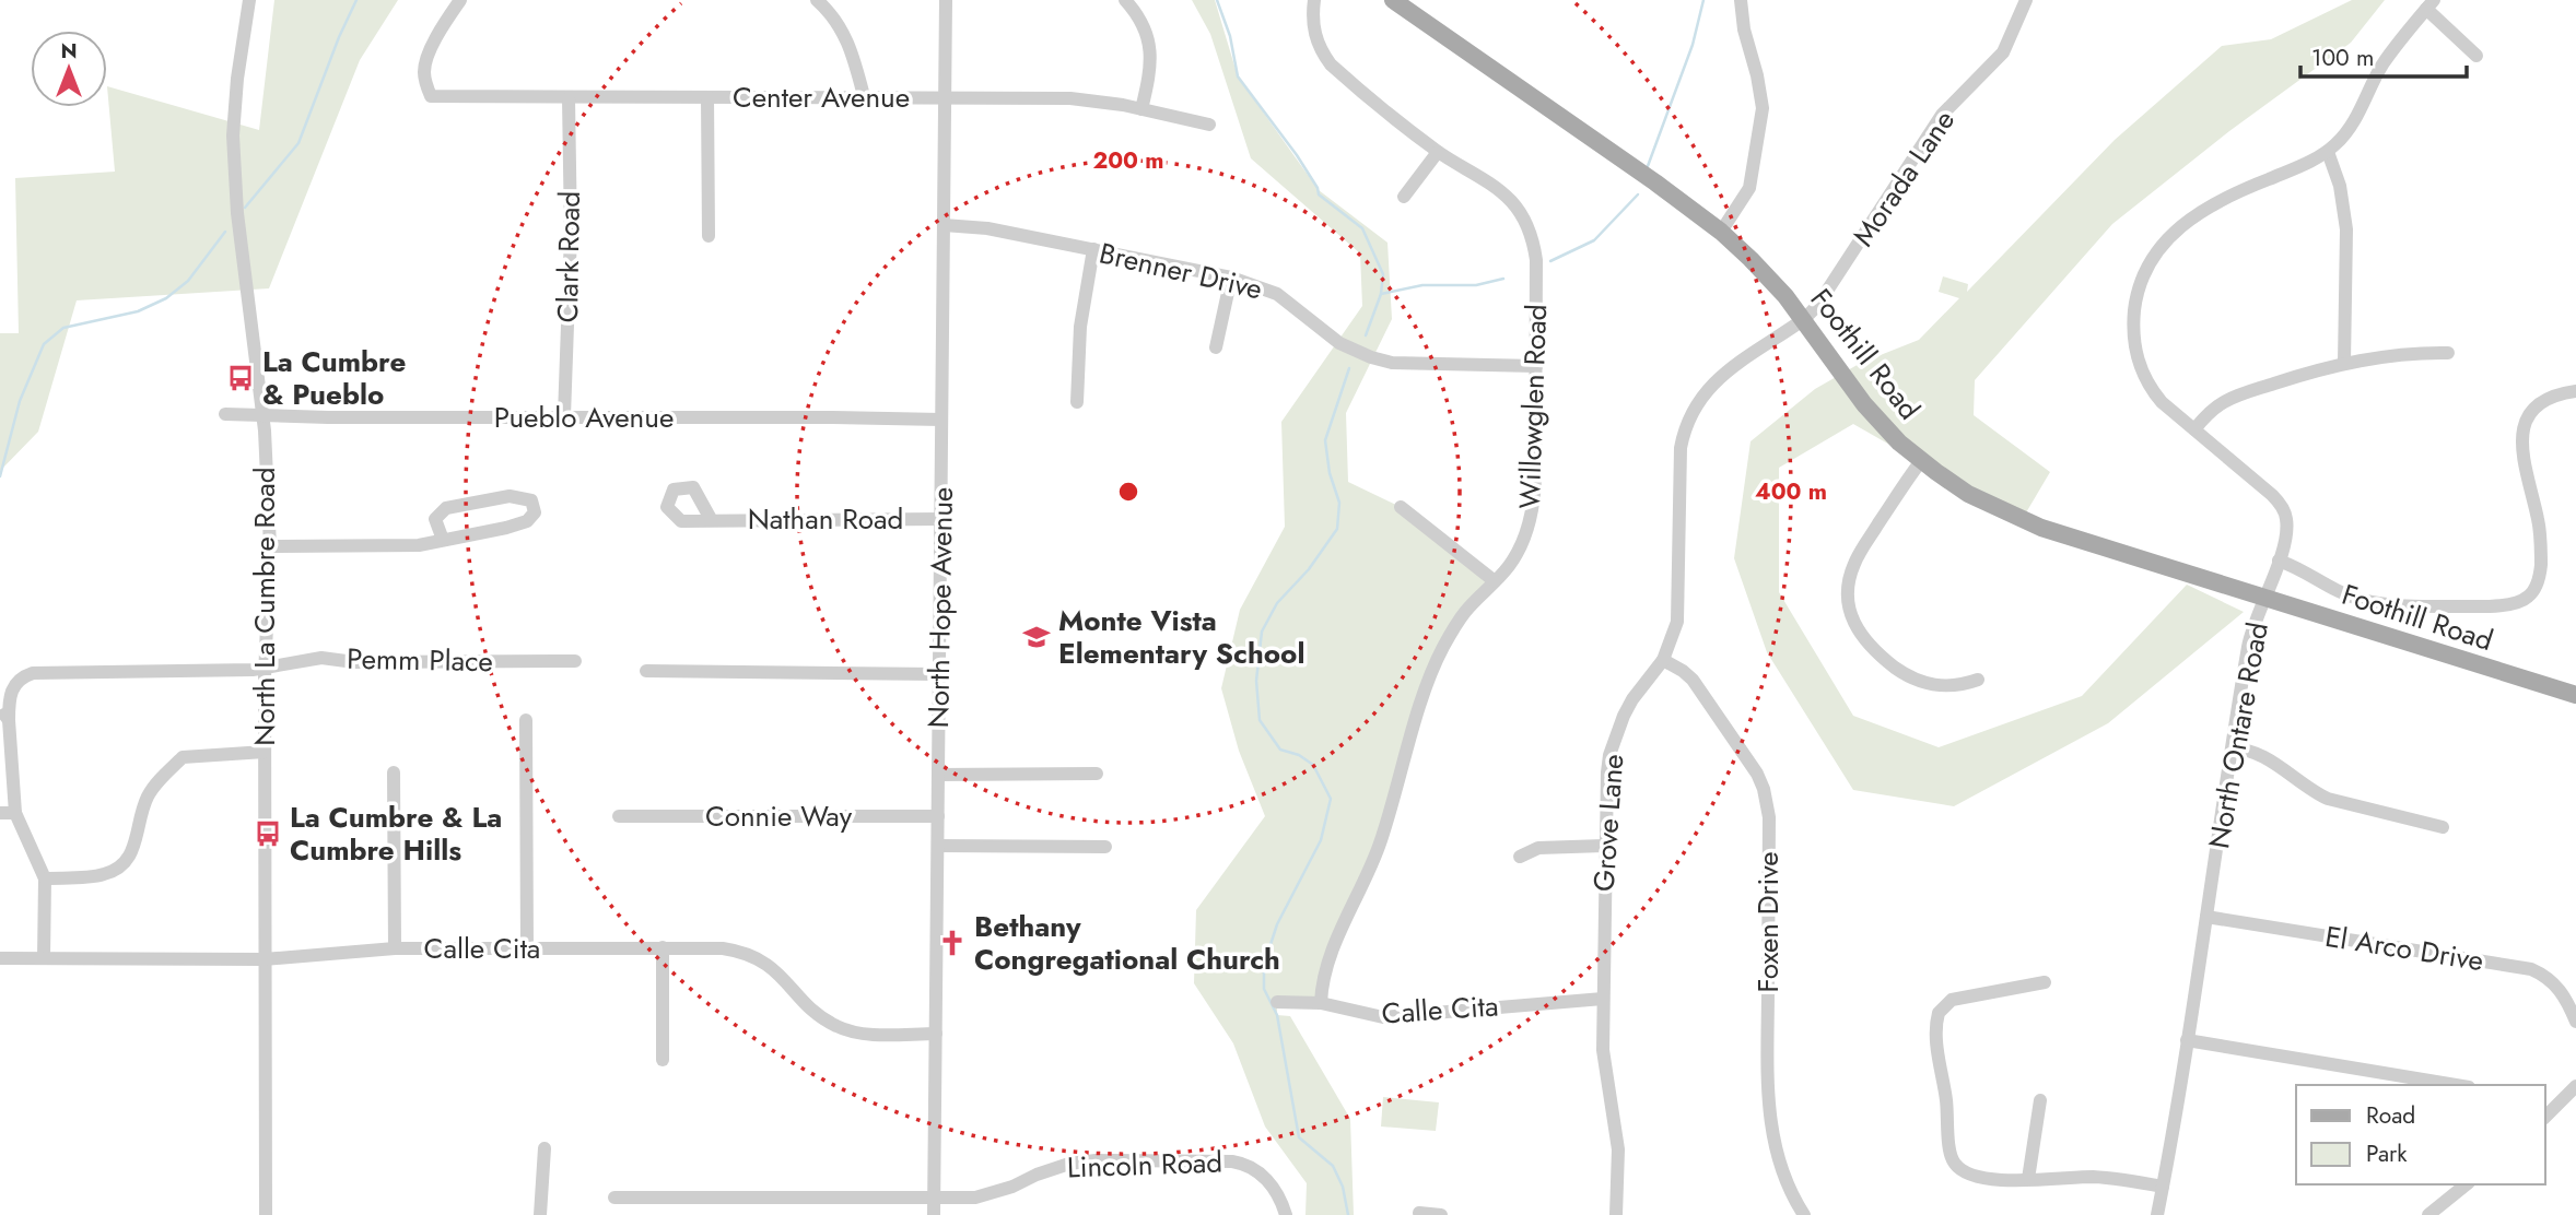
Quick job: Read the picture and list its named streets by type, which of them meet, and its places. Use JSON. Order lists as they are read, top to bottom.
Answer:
{
  "streets": {
    "main road": ["Foothill Road"],
    "street": [
      "Center Avenue",
      "Morada Lane",
      "Clark Road",
      "Brenner Drive",
      "Willowglen Road",
      "Pueblo Avenue",
      "Nathan Road",
      "North La Cumbre Road",
      "North Hope Avenue",
      "Pemm Place",
      "North Ontare Road",
      "Connie Way",
      "Grove Lane",
      "Foxen Drive",
      "Calle Cita",
      "El Arco Drive",
      "Lincoln Road"
    ]
  },
  "crossings": [
    ["Center Avenue", "Clark Road"],
    ["Center Avenue", "North Hope Avenue"],
    ["Morada Lane", "Foothill Road"],
    ["Morada Lane", "Grove Lane"],
    ["Clark Road", "Pueblo Avenue"],
    ["Brenner Drive", "Willowglen Road"],
    ["Brenner Drive", "North Hope Avenue"],
    ["Foothill Road", "North Ontare Road"],
    ["Foothill Road", "Grove Lane"],
    ["Willowglen Road", "Calle Cita"],
    ["Pueblo Avenue", "North La Cumbre Road"],
    ["Pueblo Avenue", "North Hope Avenue"],
    ["Nathan Road", "North Hope Avenue"],
    ["North La Cumbre Road", "Pemm Place"],
    ["North La Cumbre Road", "Calle Cita"],
    ["North Hope Avenue", "Connie Way"],
    ["North Hope Avenue", "Calle Cita"],
    ["North Hope Avenue", "Lincoln Road"],
    ["North Ontare Road", "El Arco Drive"],
    ["Grove Lane", "Foxen Drive"],
    ["Grove Lane", "Calle Cita"]
  ],
  "places": {
    "bus stop": ["La Cumbre & Pueblo", "La Cumbre & La Cumbre Hills"],
    "school or university": ["Monte Vista Elementary School"],
    "church": ["Bethany Congregational Church"]
  },
  "legend": ["Road", "Park"],
  "scale_bar": "100 m",
  "north": "top",
  "rings": ["200 m", "400 m"]
}
